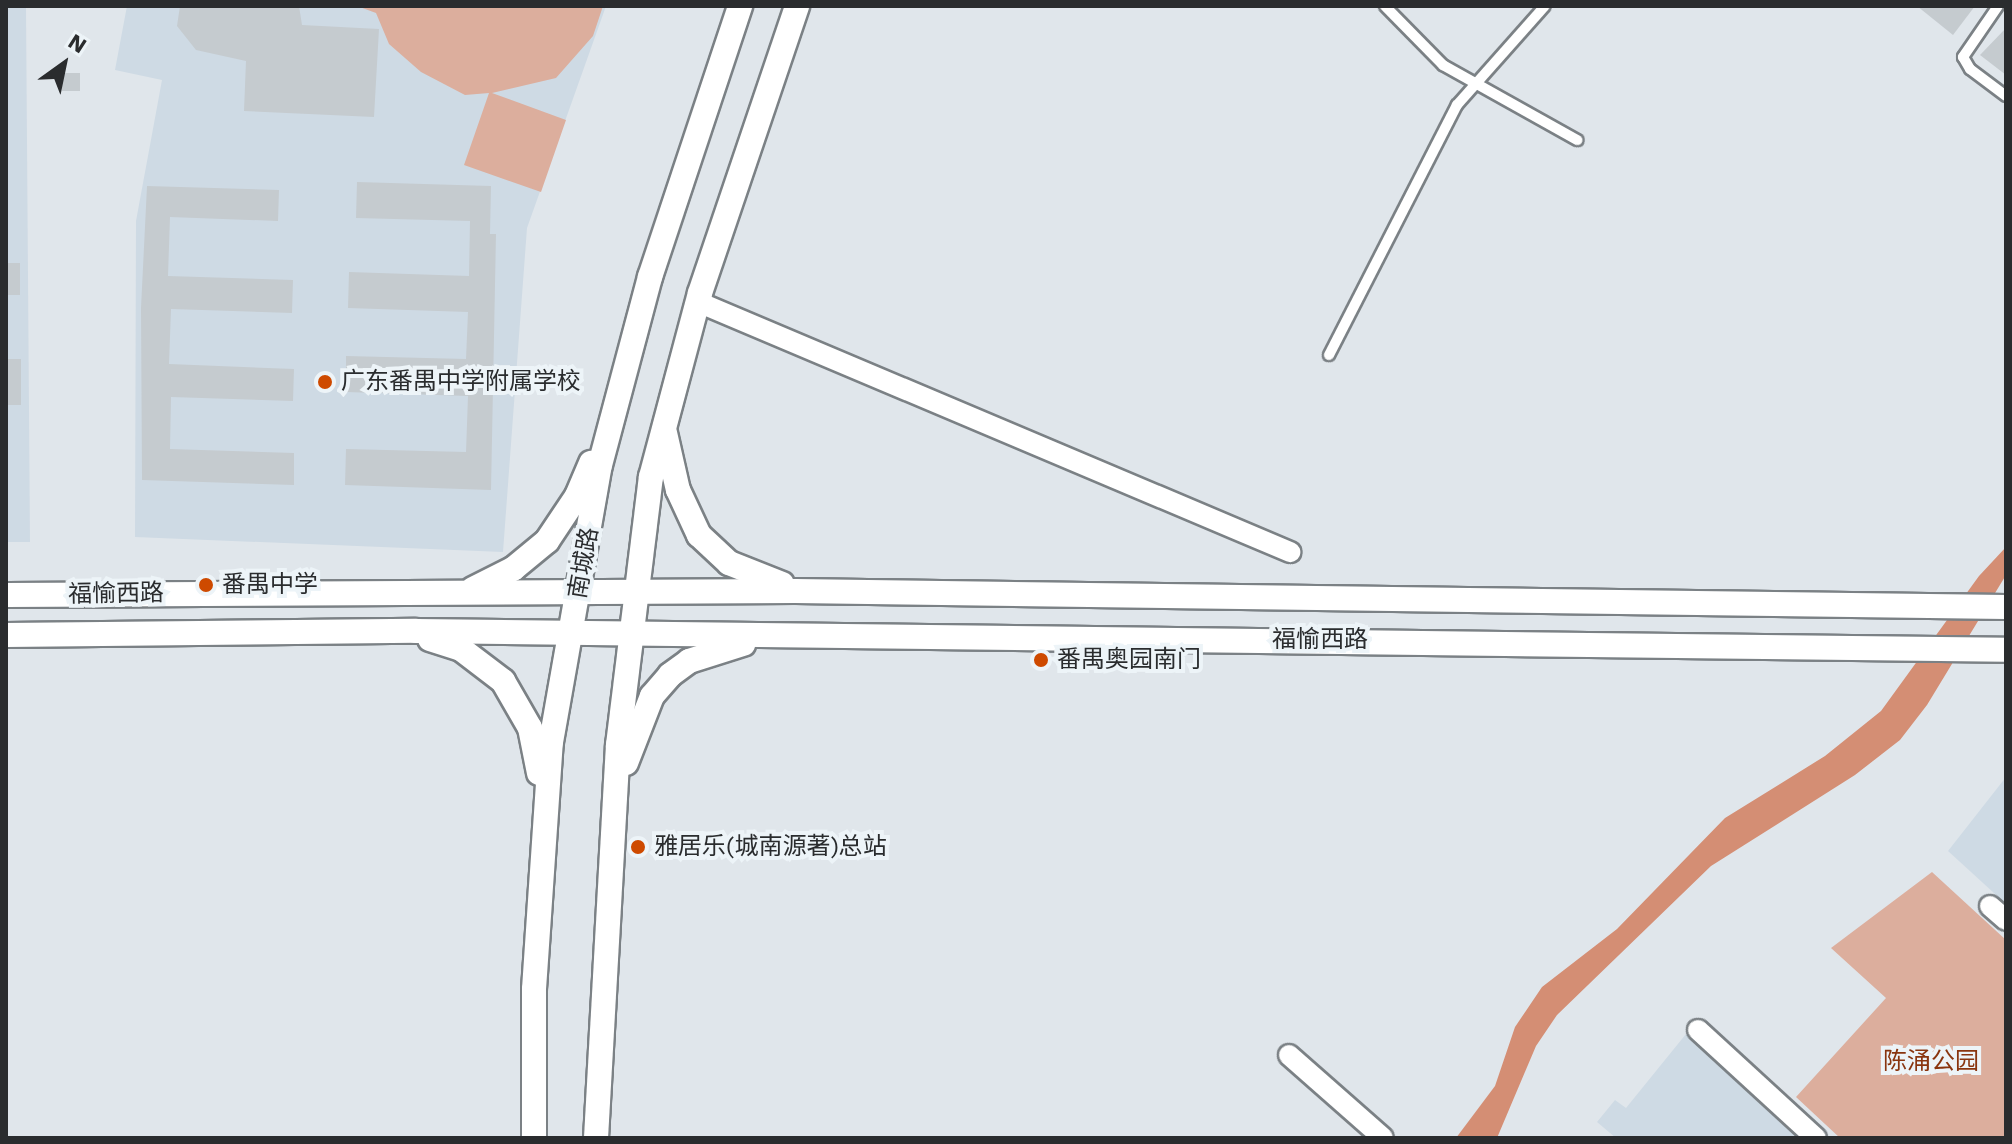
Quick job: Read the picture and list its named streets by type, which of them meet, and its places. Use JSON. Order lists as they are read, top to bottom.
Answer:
{
  "streets": {
    "street": ["南城路", "福愉西路"]
  },
  "crossings": [
    ["南城路", "福愉西路"]
  ],
  "parks": ["陈涌公园"],
  "places": [
    "广东番禺中学附属学校",
    "番禺中学",
    "番禺奥园南门",
    "雅居乐(城南源著)总站"
  ],
  "north": "top right"
}
